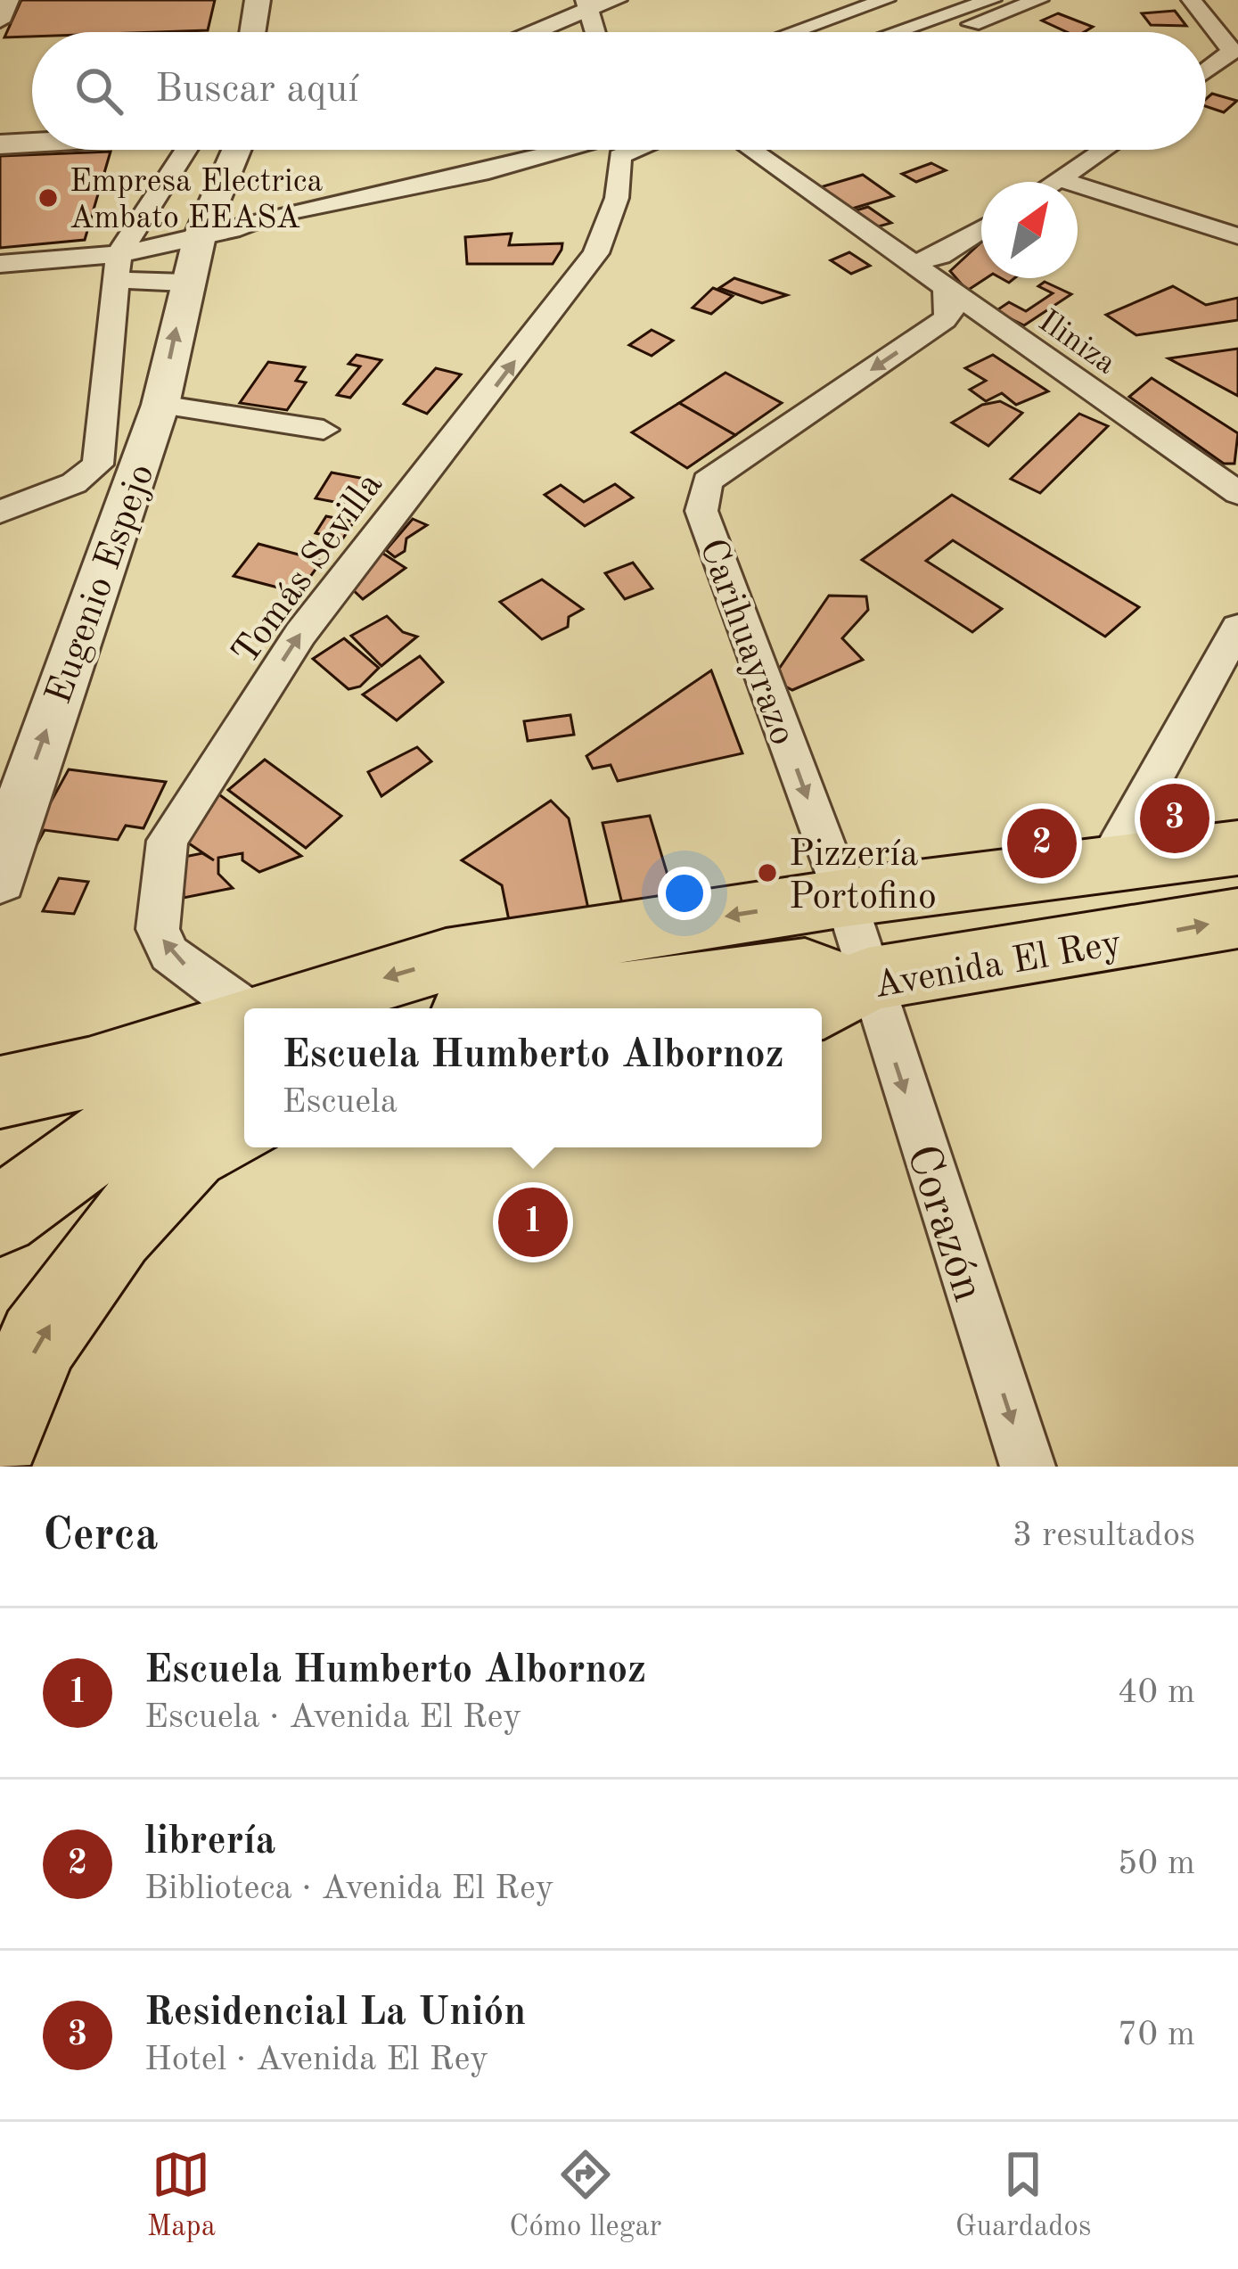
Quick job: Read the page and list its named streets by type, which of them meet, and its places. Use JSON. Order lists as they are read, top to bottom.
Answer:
{
  "streets": {
    "main road": ["Avenida El Rey"],
    "street": [
      "Iliniza",
      "Tomás Sevilla",
      "Eugenio Espejo",
      "Carihuayrazo",
      "Corazón"
    ]
  },
  "crossings": [
    ["Iliniza", "Carihuayrazo"],
    ["Carihuayrazo", "Avenida El Rey"],
    ["Carihuayrazo", "Corazón"],
    ["Avenida El Rey", "Corazón"]
  ],
  "one_way": [
    "Tomás Sevilla",
    "Eugenio Espejo",
    "Carihuayrazo",
    "Corazón"
  ],
  "places": ["Empresa Electrica Ambato EEASA", "Pizzería Portofino"],
  "north": "top right",
  "page": {
    "search": "Buscar aquí",
    "pins": ["3", "2", "1"],
    "popup": ["Escuela Humberto Albornoz", "Escuela"],
    "heading": ["Cerca", "3 resultados"],
    "list": [
      {
        "mark": "1",
        "name": "Escuela Humberto Albornoz",
        "note": "Escuela · Avenida El Rey",
        "value": "40 m"
      },
      {
        "mark": "2",
        "name": "librería",
        "note": "Biblioteca · Avenida El Rey",
        "value": "50 m"
      },
      {
        "mark": "3",
        "name": "Residencial La Unión",
        "note": "Hotel · Avenida El Rey",
        "value": "70 m"
      }
    ],
    "nav": ["Mapa", "Cómo llegar", "Guardados"]
  }
}
